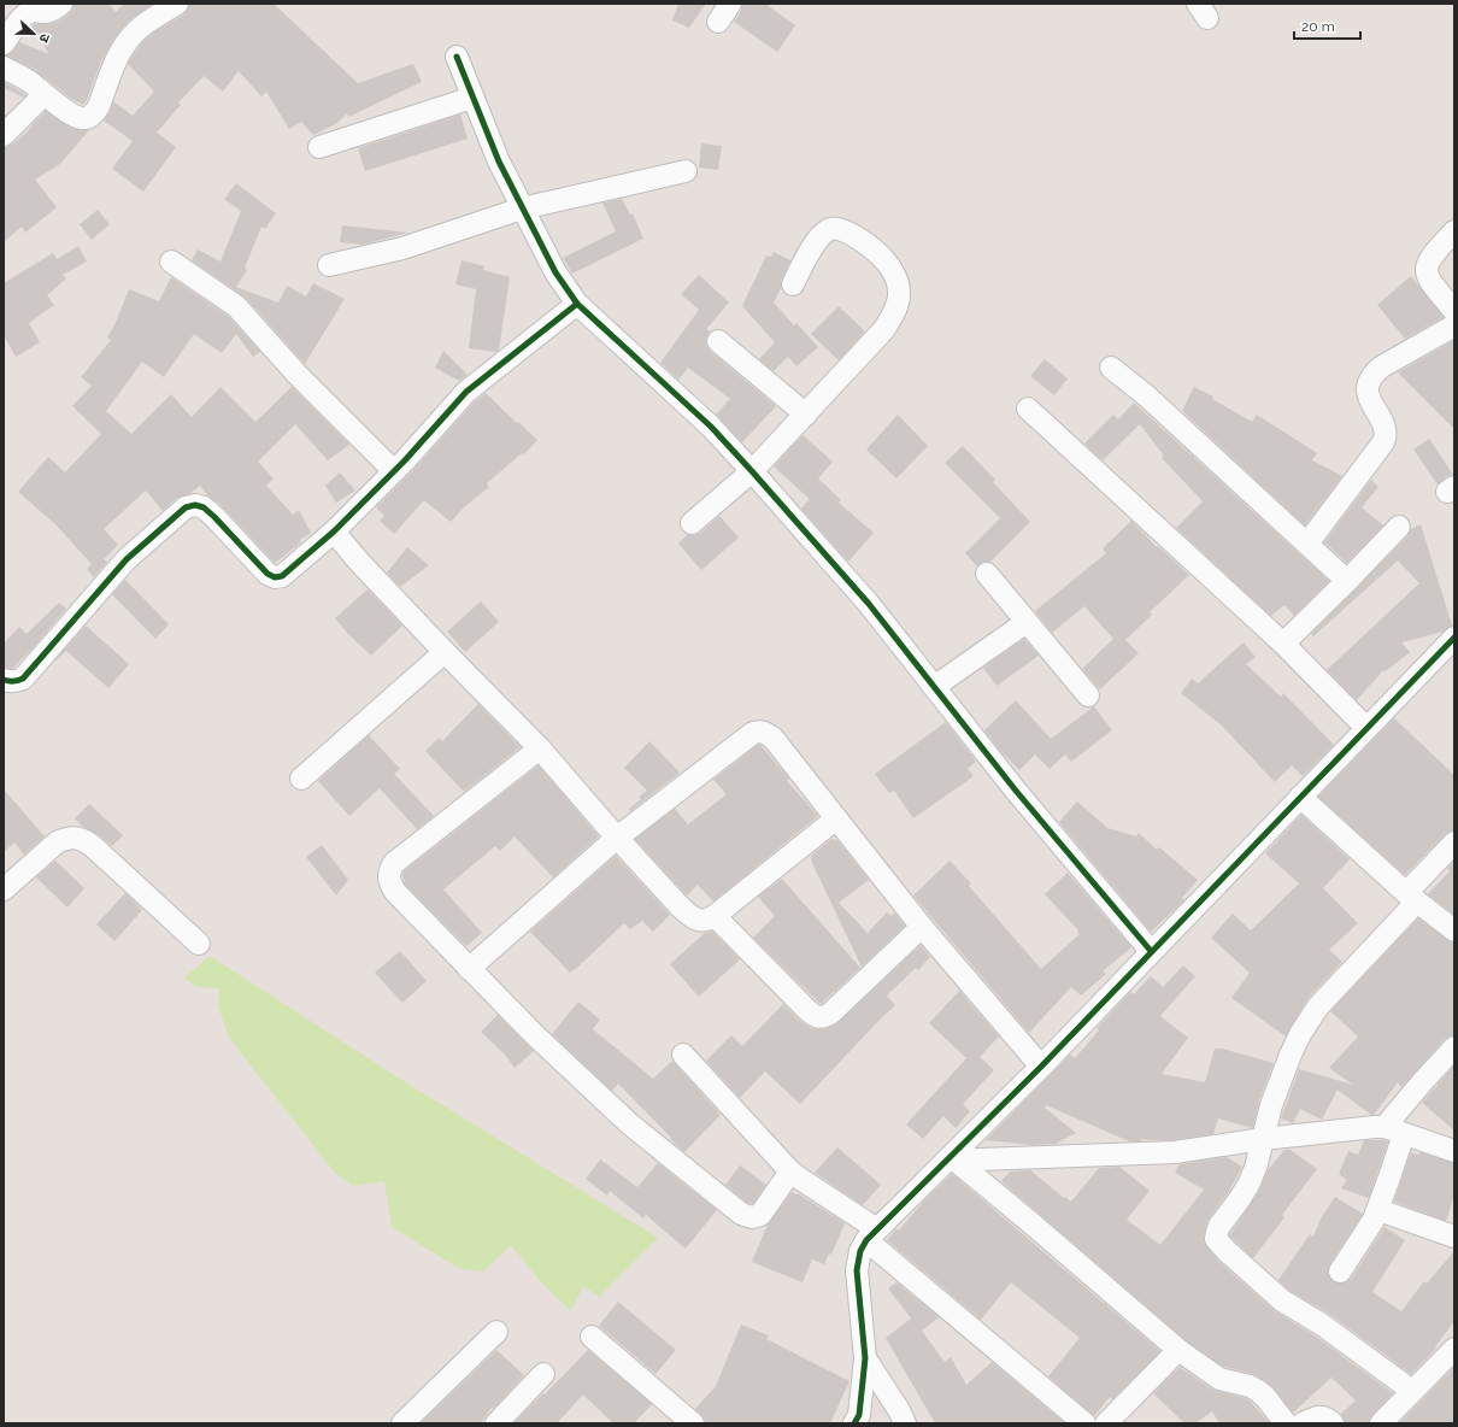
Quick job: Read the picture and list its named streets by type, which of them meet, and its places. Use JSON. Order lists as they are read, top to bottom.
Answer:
{
  "scale_bar": "20 m",
  "north": "right"
}
